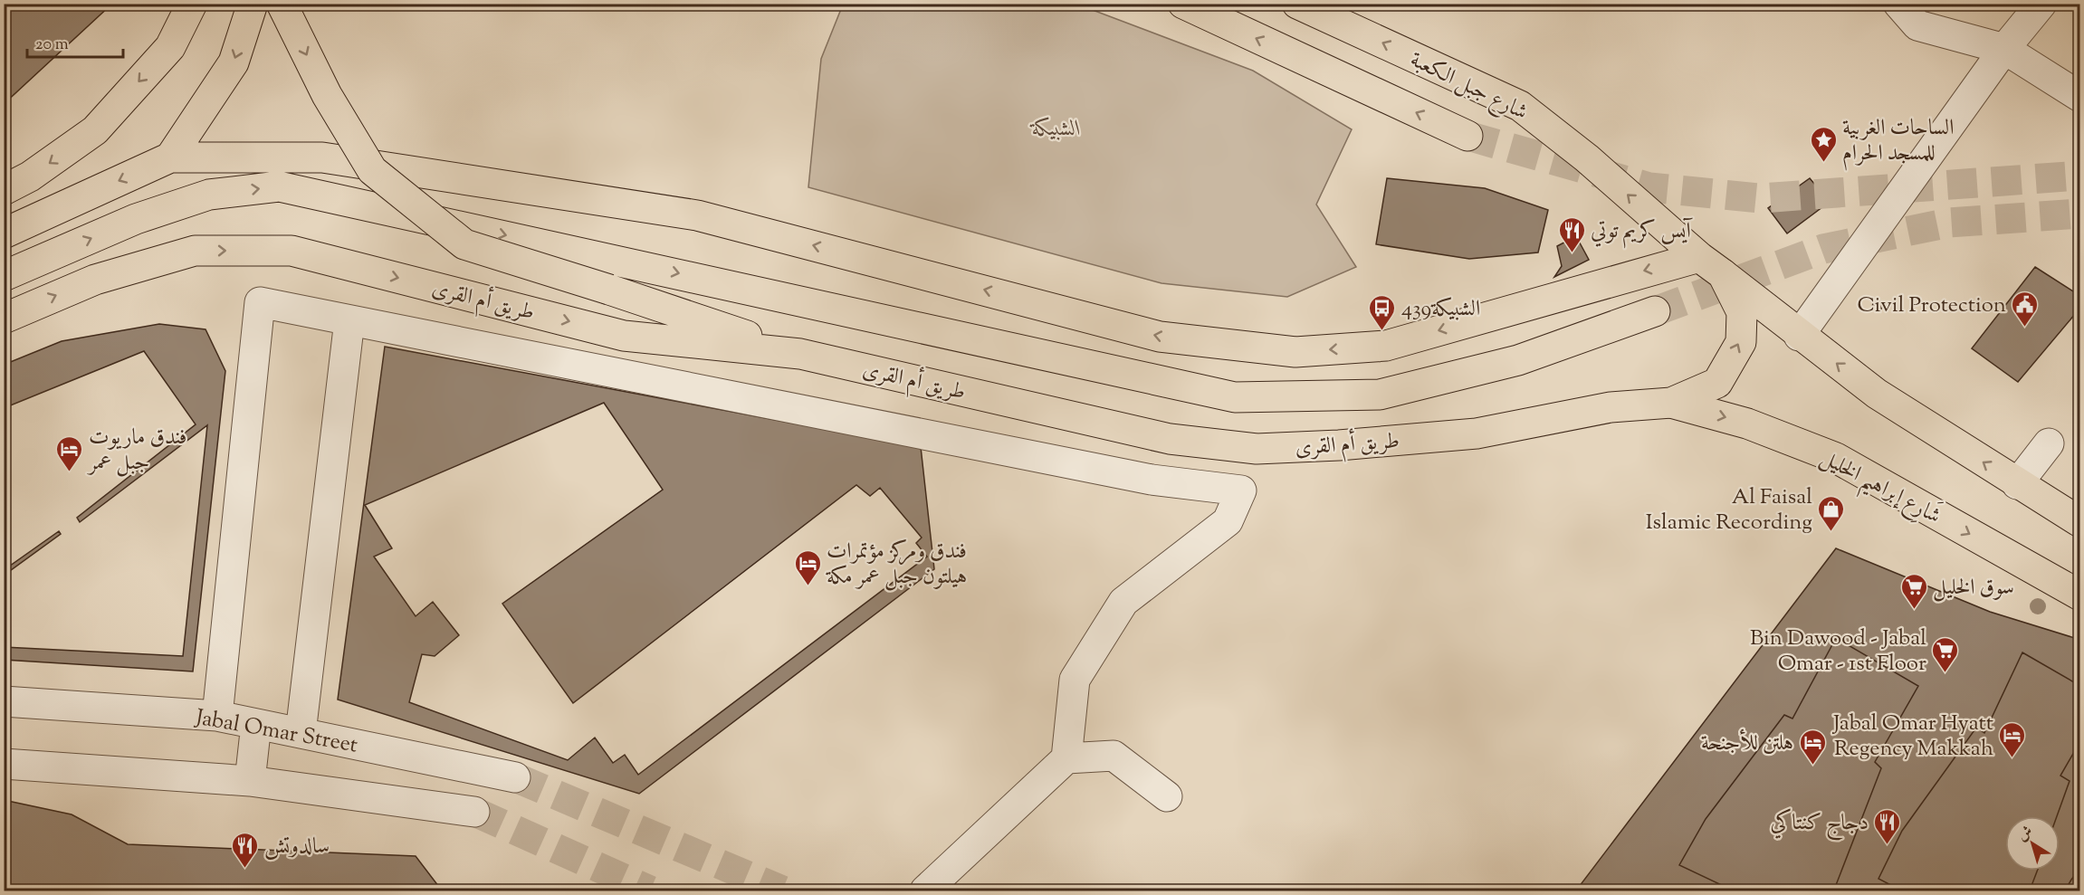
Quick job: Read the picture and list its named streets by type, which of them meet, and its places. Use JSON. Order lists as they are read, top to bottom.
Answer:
{
  "streets": {
    "main road": ["شارع جبل الكعبة", "طريق أم القرى", "شَارِع إبراهيم الخليل"],
    "street": ["Jabal Omar Street"]
  },
  "crossings": [
    ["شارع جبل الكعبة", "طريق أم القرى"],
    ["طريق أم القرى", "شَارِع إبراهيم الخليل"]
  ],
  "parks": ["الشبيكة"],
  "places": {
    "place": ["الساحات الغربية للمسجد الحرام"],
    "restaurant": ["آيس كريم توتي", "دجاج كنتاكي", "سالدوتش"],
    "public building": ["Civil Protection"],
    "bus stop": ["الشبيكة439"],
    "hotel": [
      "فندق ماريوت جبل عمر",
      "فندق ومركز مؤتمرات هيلتون جبل عمر مكة",
      "Jabal Omar Hyatt Regency Makkah",
      "هلتن للأجنحة"
    ],
    "shop": ["Al Faisal Islamic Recording"],
    "supermarket": ["سوق الخليل", "Bin Dawood - Jabal Omar - 1st Floor"]
  },
  "scale_bar": "20 m",
  "north": "top left"
}
